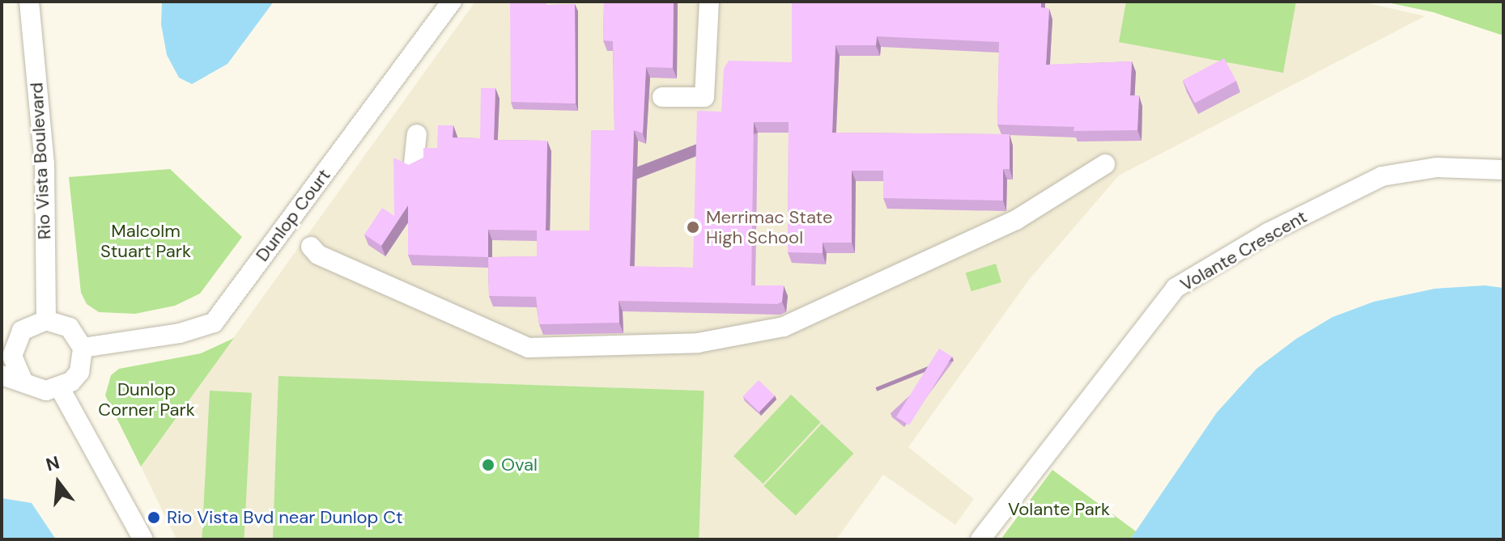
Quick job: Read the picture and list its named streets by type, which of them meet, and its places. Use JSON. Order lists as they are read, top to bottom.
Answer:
{
  "streets": {
    "street": ["Rio Vista Boulevard", "Dunlop Court", "Volante Crescent"]
  },
  "crossings": [
    ["Rio Vista Boulevard", "Dunlop Court"]
  ],
  "parks": ["Malcolm Stuart Park", "Dunlop Corner Park", "Volante Park"],
  "places": ["Merrimac State High School", "Oval", "Rio Vista Bvd near Dunlop Ct"],
  "north": "top"
}
